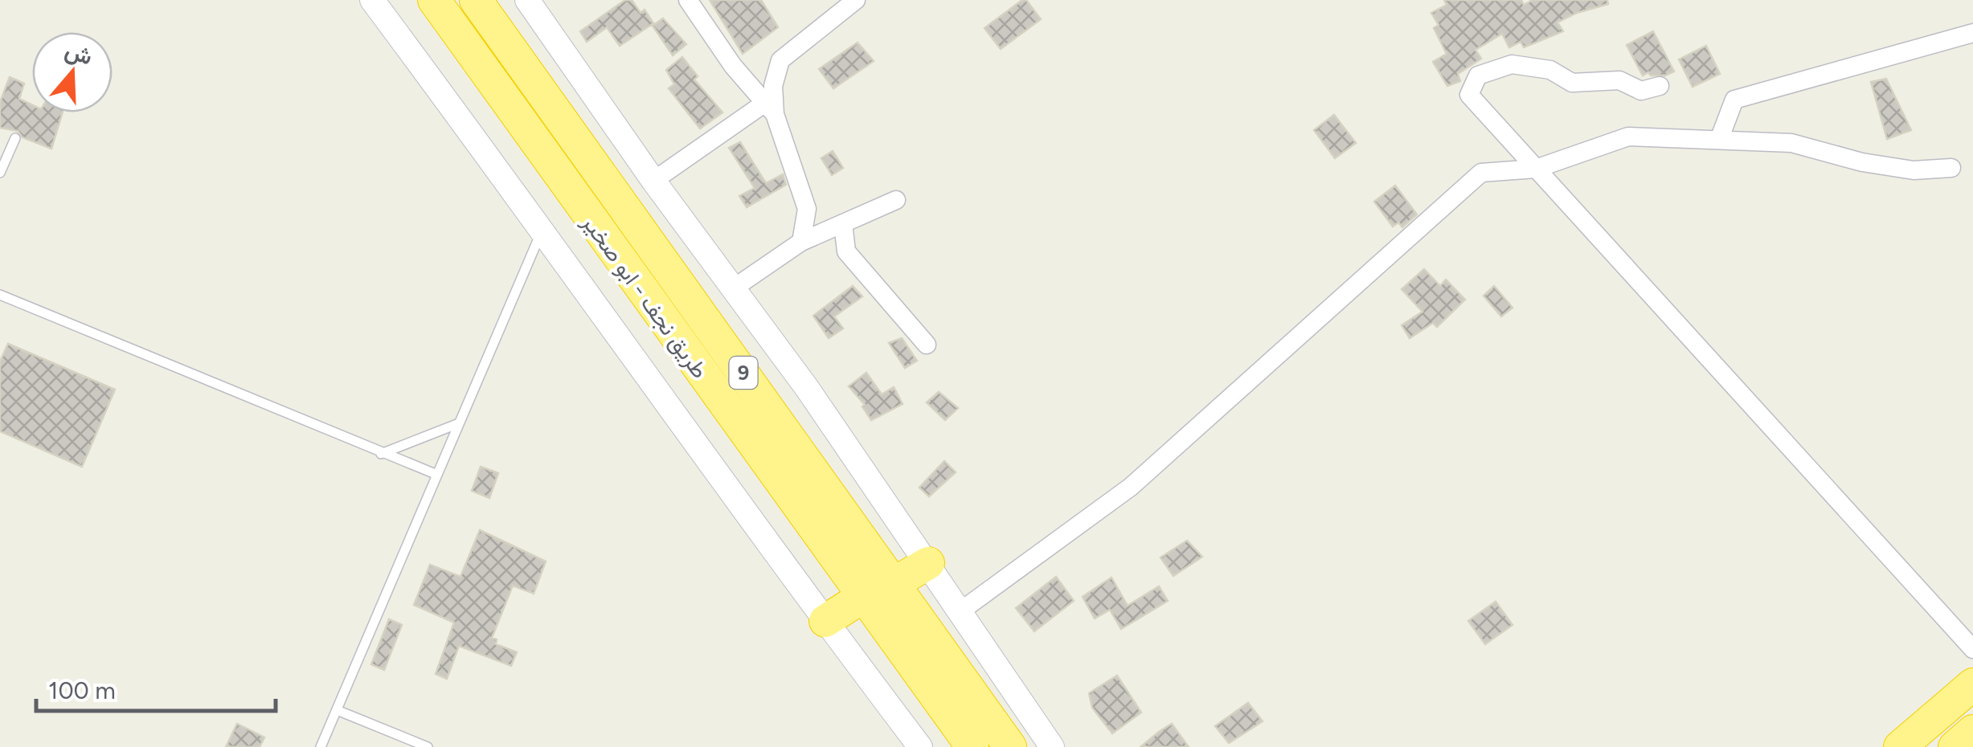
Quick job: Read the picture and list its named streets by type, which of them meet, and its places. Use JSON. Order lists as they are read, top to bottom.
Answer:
{
  "streets": {
    "highway": ["طريق نجف - ابو صخير", "9"]
  },
  "scale_bar": "100 m",
  "north": "top"
}
